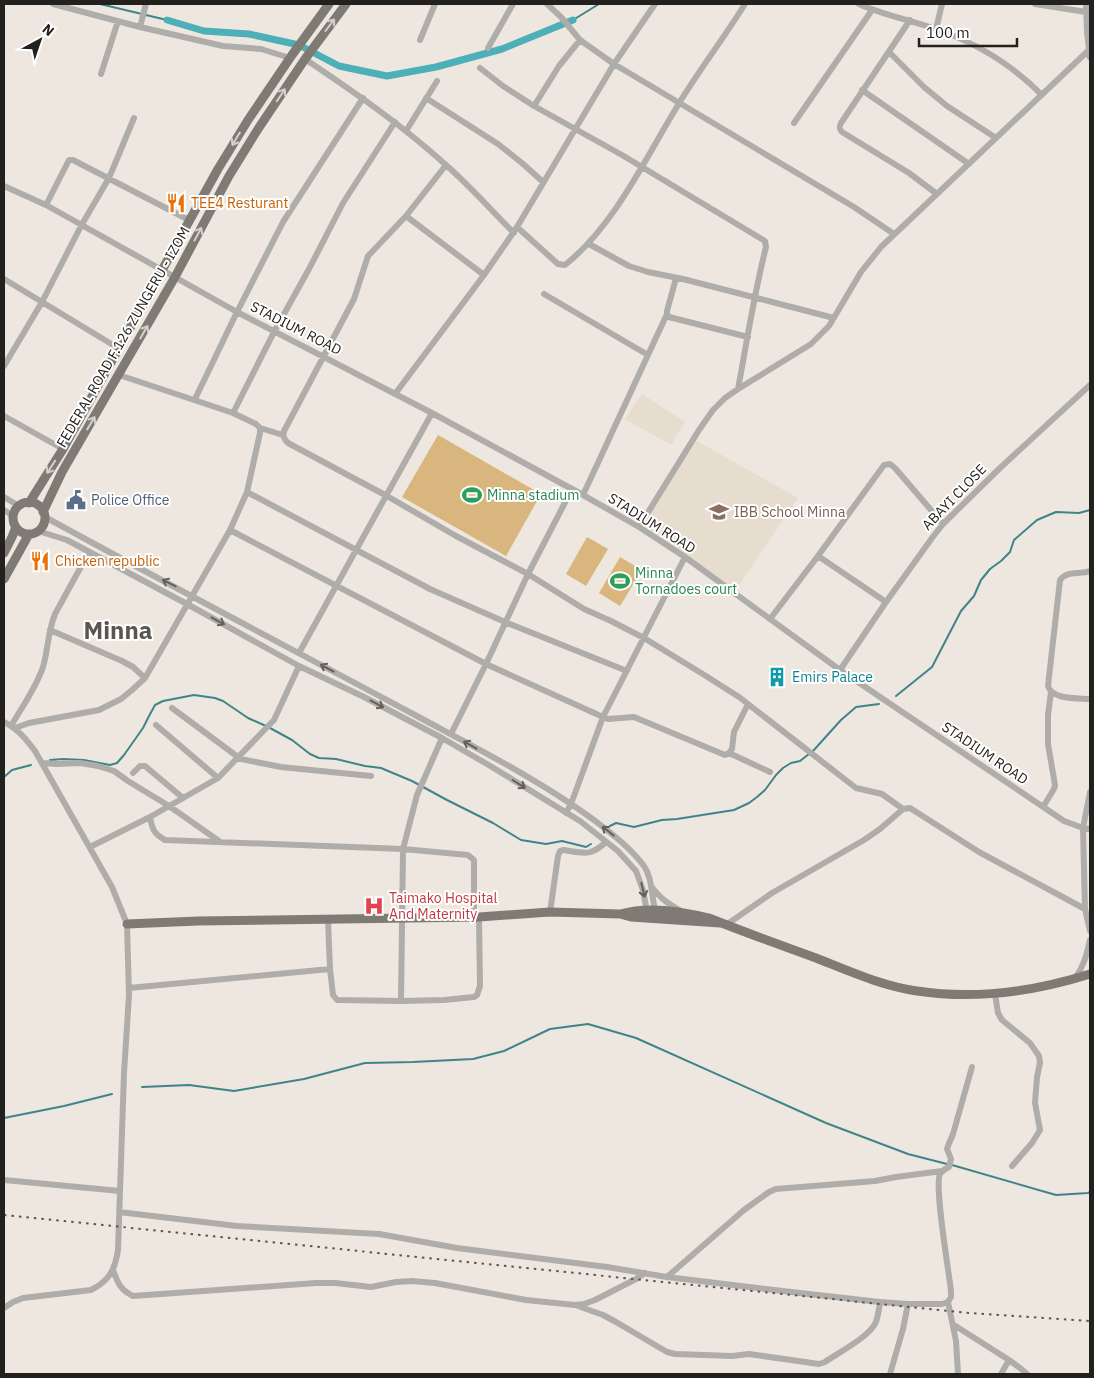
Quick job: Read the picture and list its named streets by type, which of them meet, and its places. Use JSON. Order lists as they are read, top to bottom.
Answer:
{
  "streets": {
    "main road": ["FEDERAL ROAD F.126 ZUNGERU - IZOM"],
    "street": ["STADIUM ROAD", "ABAYI CLOSE"]
  },
  "crossings": [
    ["STADIUM ROAD", "FEDERAL ROAD F.126 ZUNGERU - IZOM"],
    ["STADIUM ROAD", "ABAYI CLOSE"]
  ],
  "districts": ["Minna"],
  "places": {
    "restaurant": ["TEE4 Resturant", "Chicken republic"],
    "sports": ["Minna stadium", "Minna Tornadoes court"],
    "public building": ["Police Office"],
    "school or university": ["IBB School Minna"],
    "building": ["Emirs Palace"],
    "hospital": ["Taimako Hospital And Maternity"]
  },
  "scale_bar": "100 m",
  "north": "top right"
}
